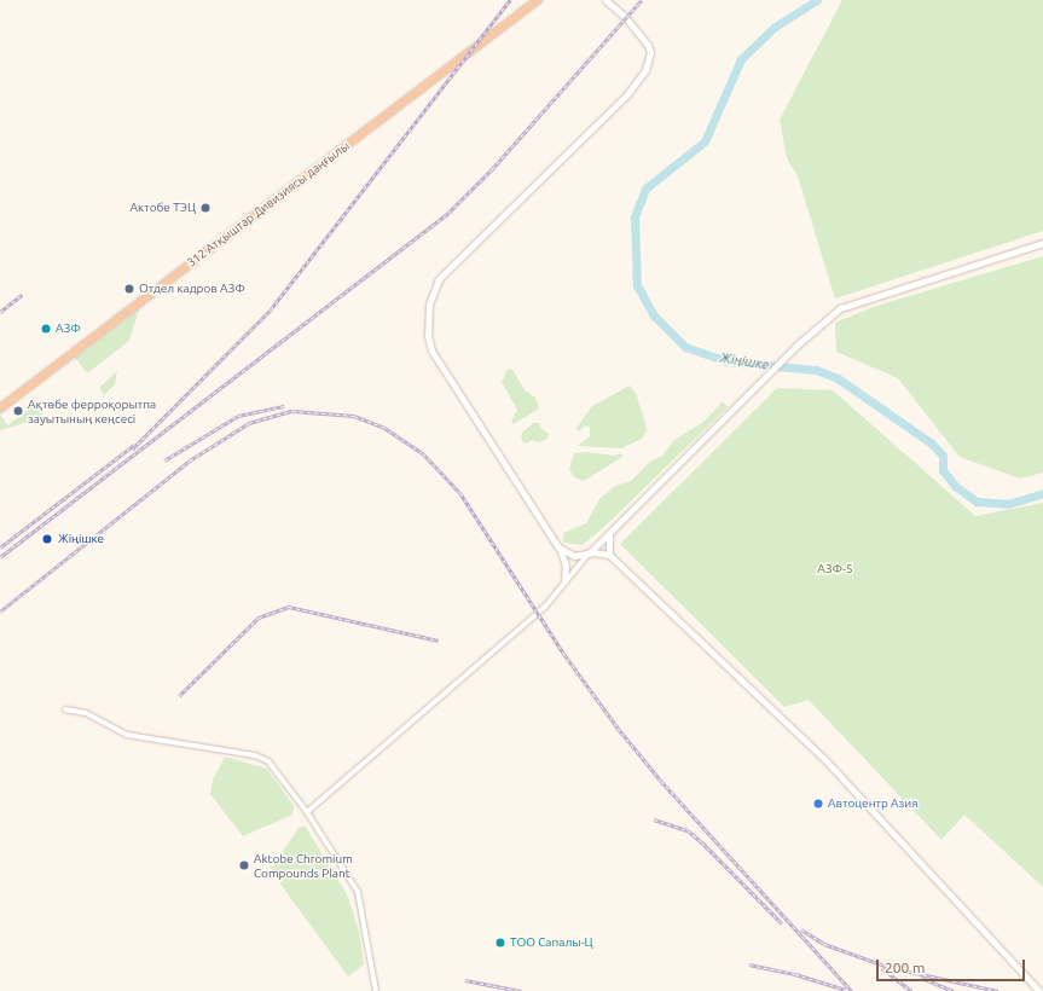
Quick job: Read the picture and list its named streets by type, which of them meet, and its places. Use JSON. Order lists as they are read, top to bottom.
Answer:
{
  "streets": {
    "highway": ["312 Атқыштар Дивизиясы даңғылы"]
  },
  "water": ["Жіңішке"],
  "parks": ["АЗФ-5"],
  "places": [
    "Актобе ТЭЦ",
    "Отдел кадров АЗФ",
    "АЗФ",
    "Ақтөбе ферроқорытпа зауытының кеңсесі",
    "Жіңішке",
    "Автоцентр Азия",
    "Aktobe Chromium Compounds Plant",
    "ТОО Сапалы-Ц"
  ],
  "scale_bar": "200 m"
}
